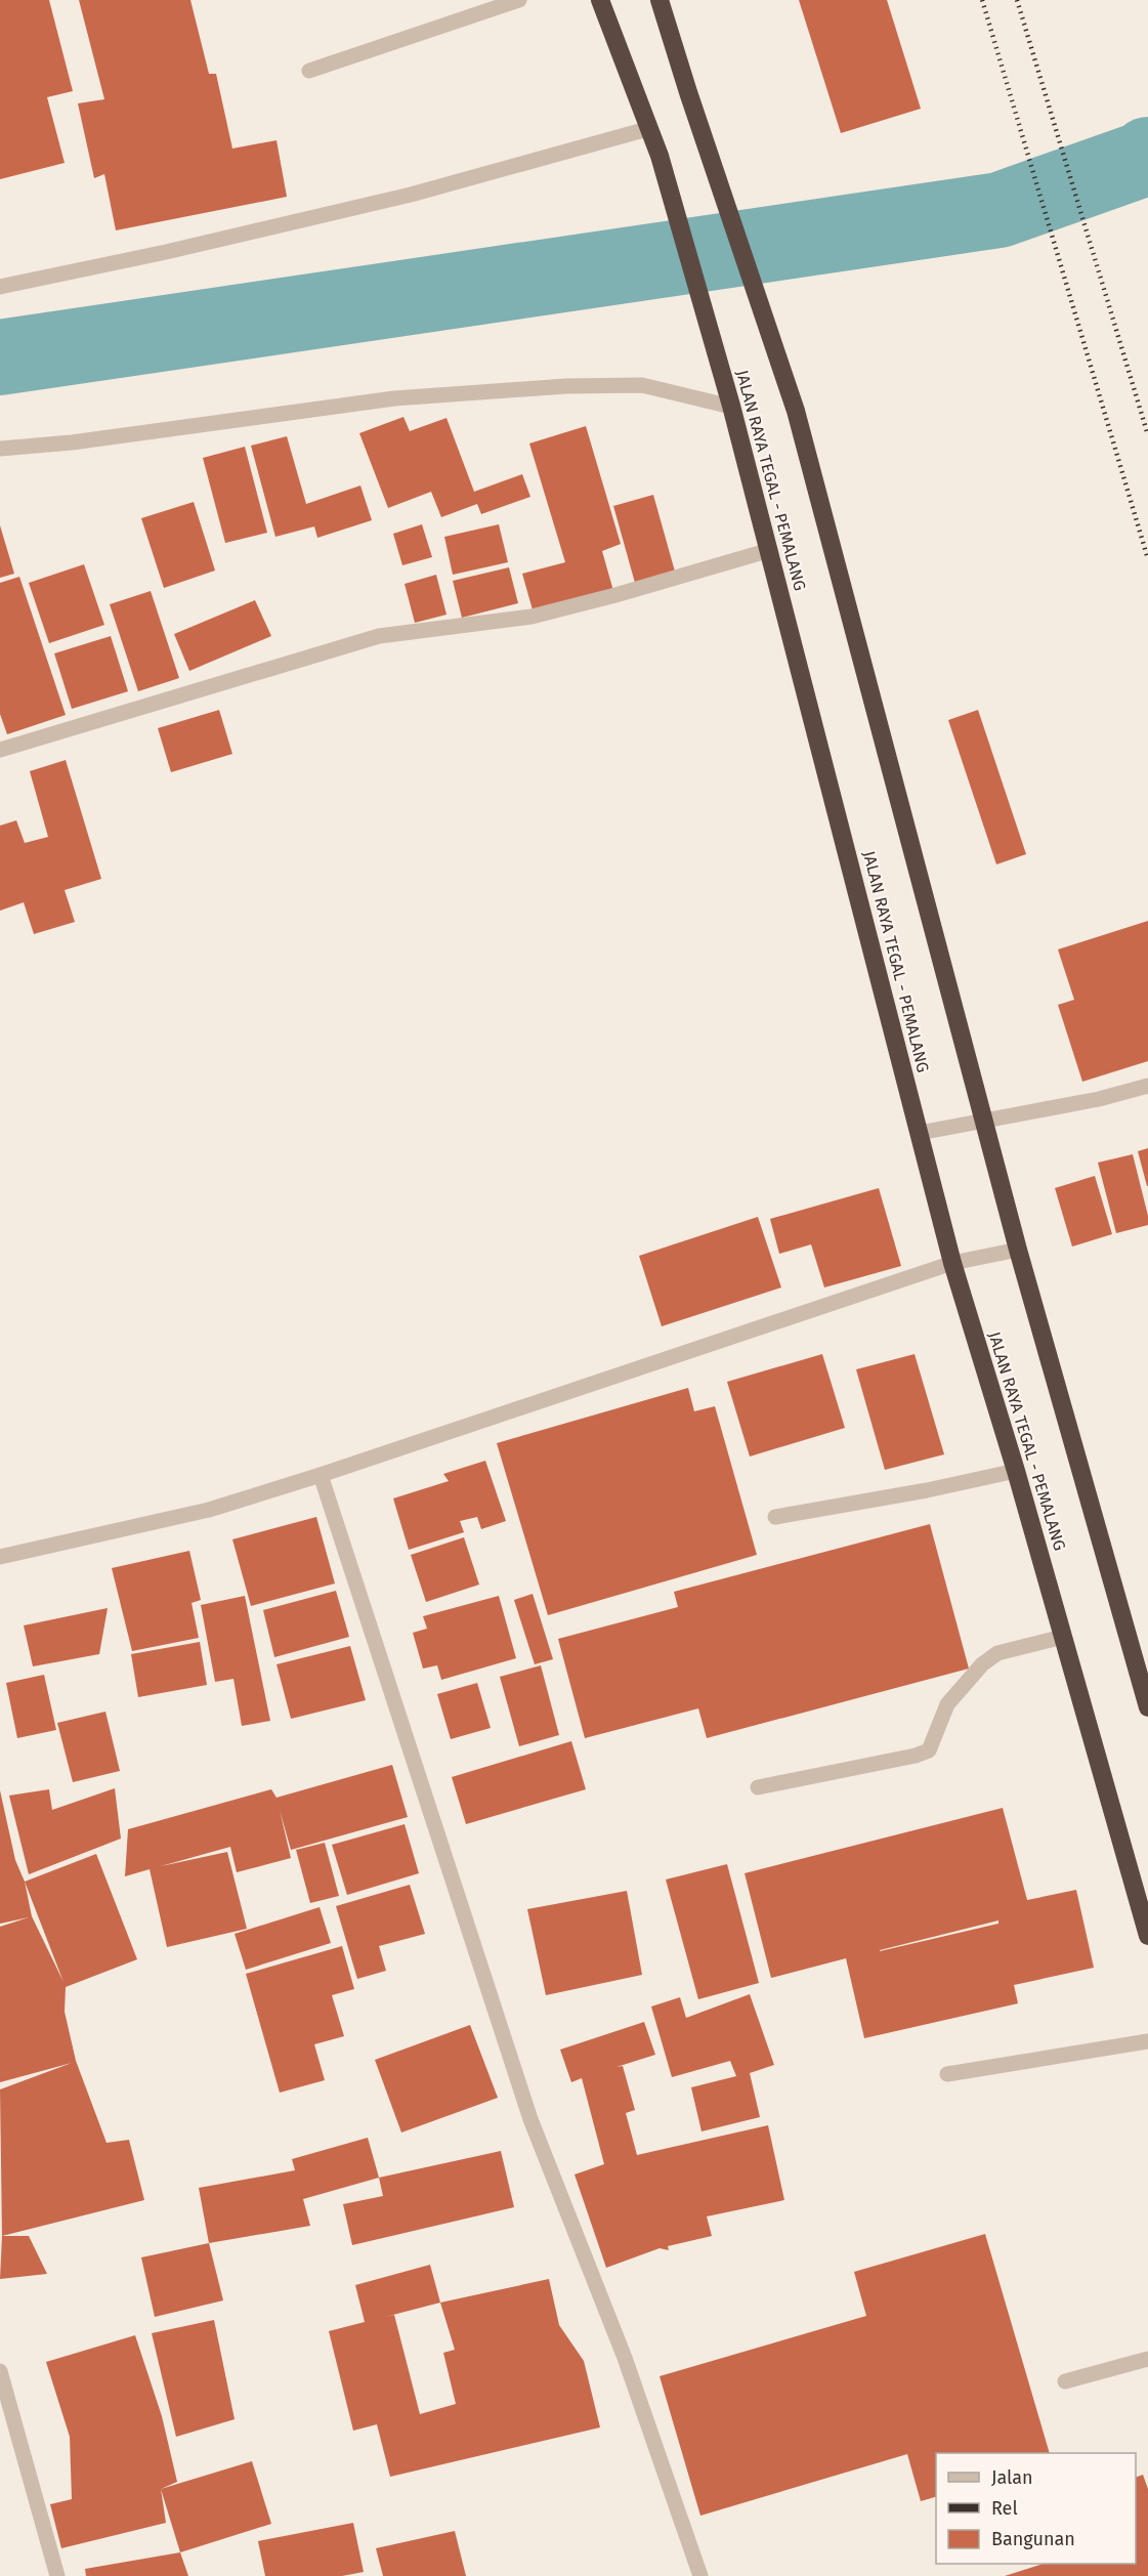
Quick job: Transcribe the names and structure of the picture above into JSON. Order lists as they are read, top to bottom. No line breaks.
{"streets":{"highway":["JALAN RAYA TEGAL - PEMALANG"]},"legend":["Jalan","Rel","Bangunan"]}
